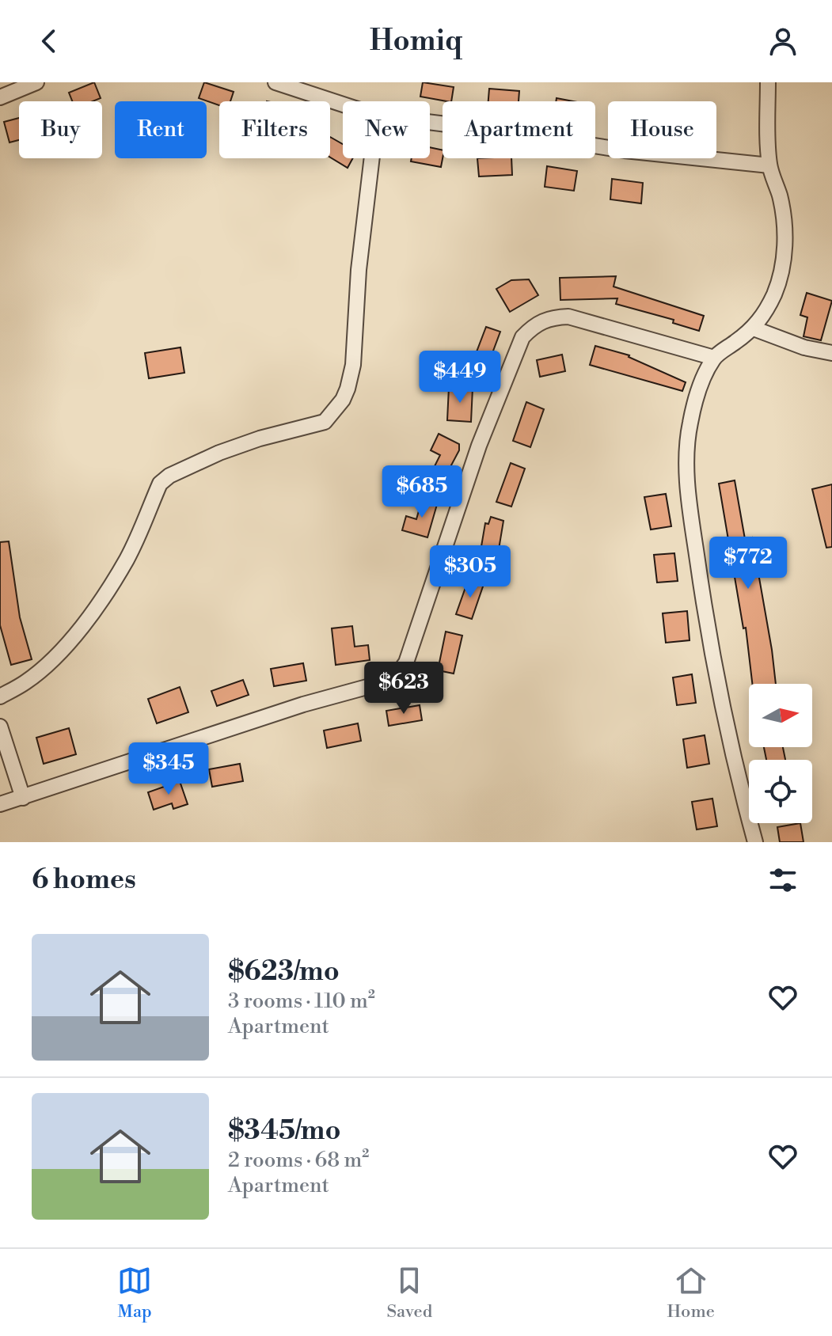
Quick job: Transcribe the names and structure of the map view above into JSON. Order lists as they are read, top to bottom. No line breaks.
{"north":"right","page":{"header":"Homiq","chip":["Buy","Rent","Filters","New","Apartment","House"],"price":["$449","$685","$772","$305","$623","$345"],"heading":"6 homes","list":[{"name":"$623/mo","note":"3 rooms · 110 m² · Apartment"},{"name":"$345/mo","note":"2 rooms · 68 m² · Apartment"}],"tabs":["Map","Saved","Home"]}}
